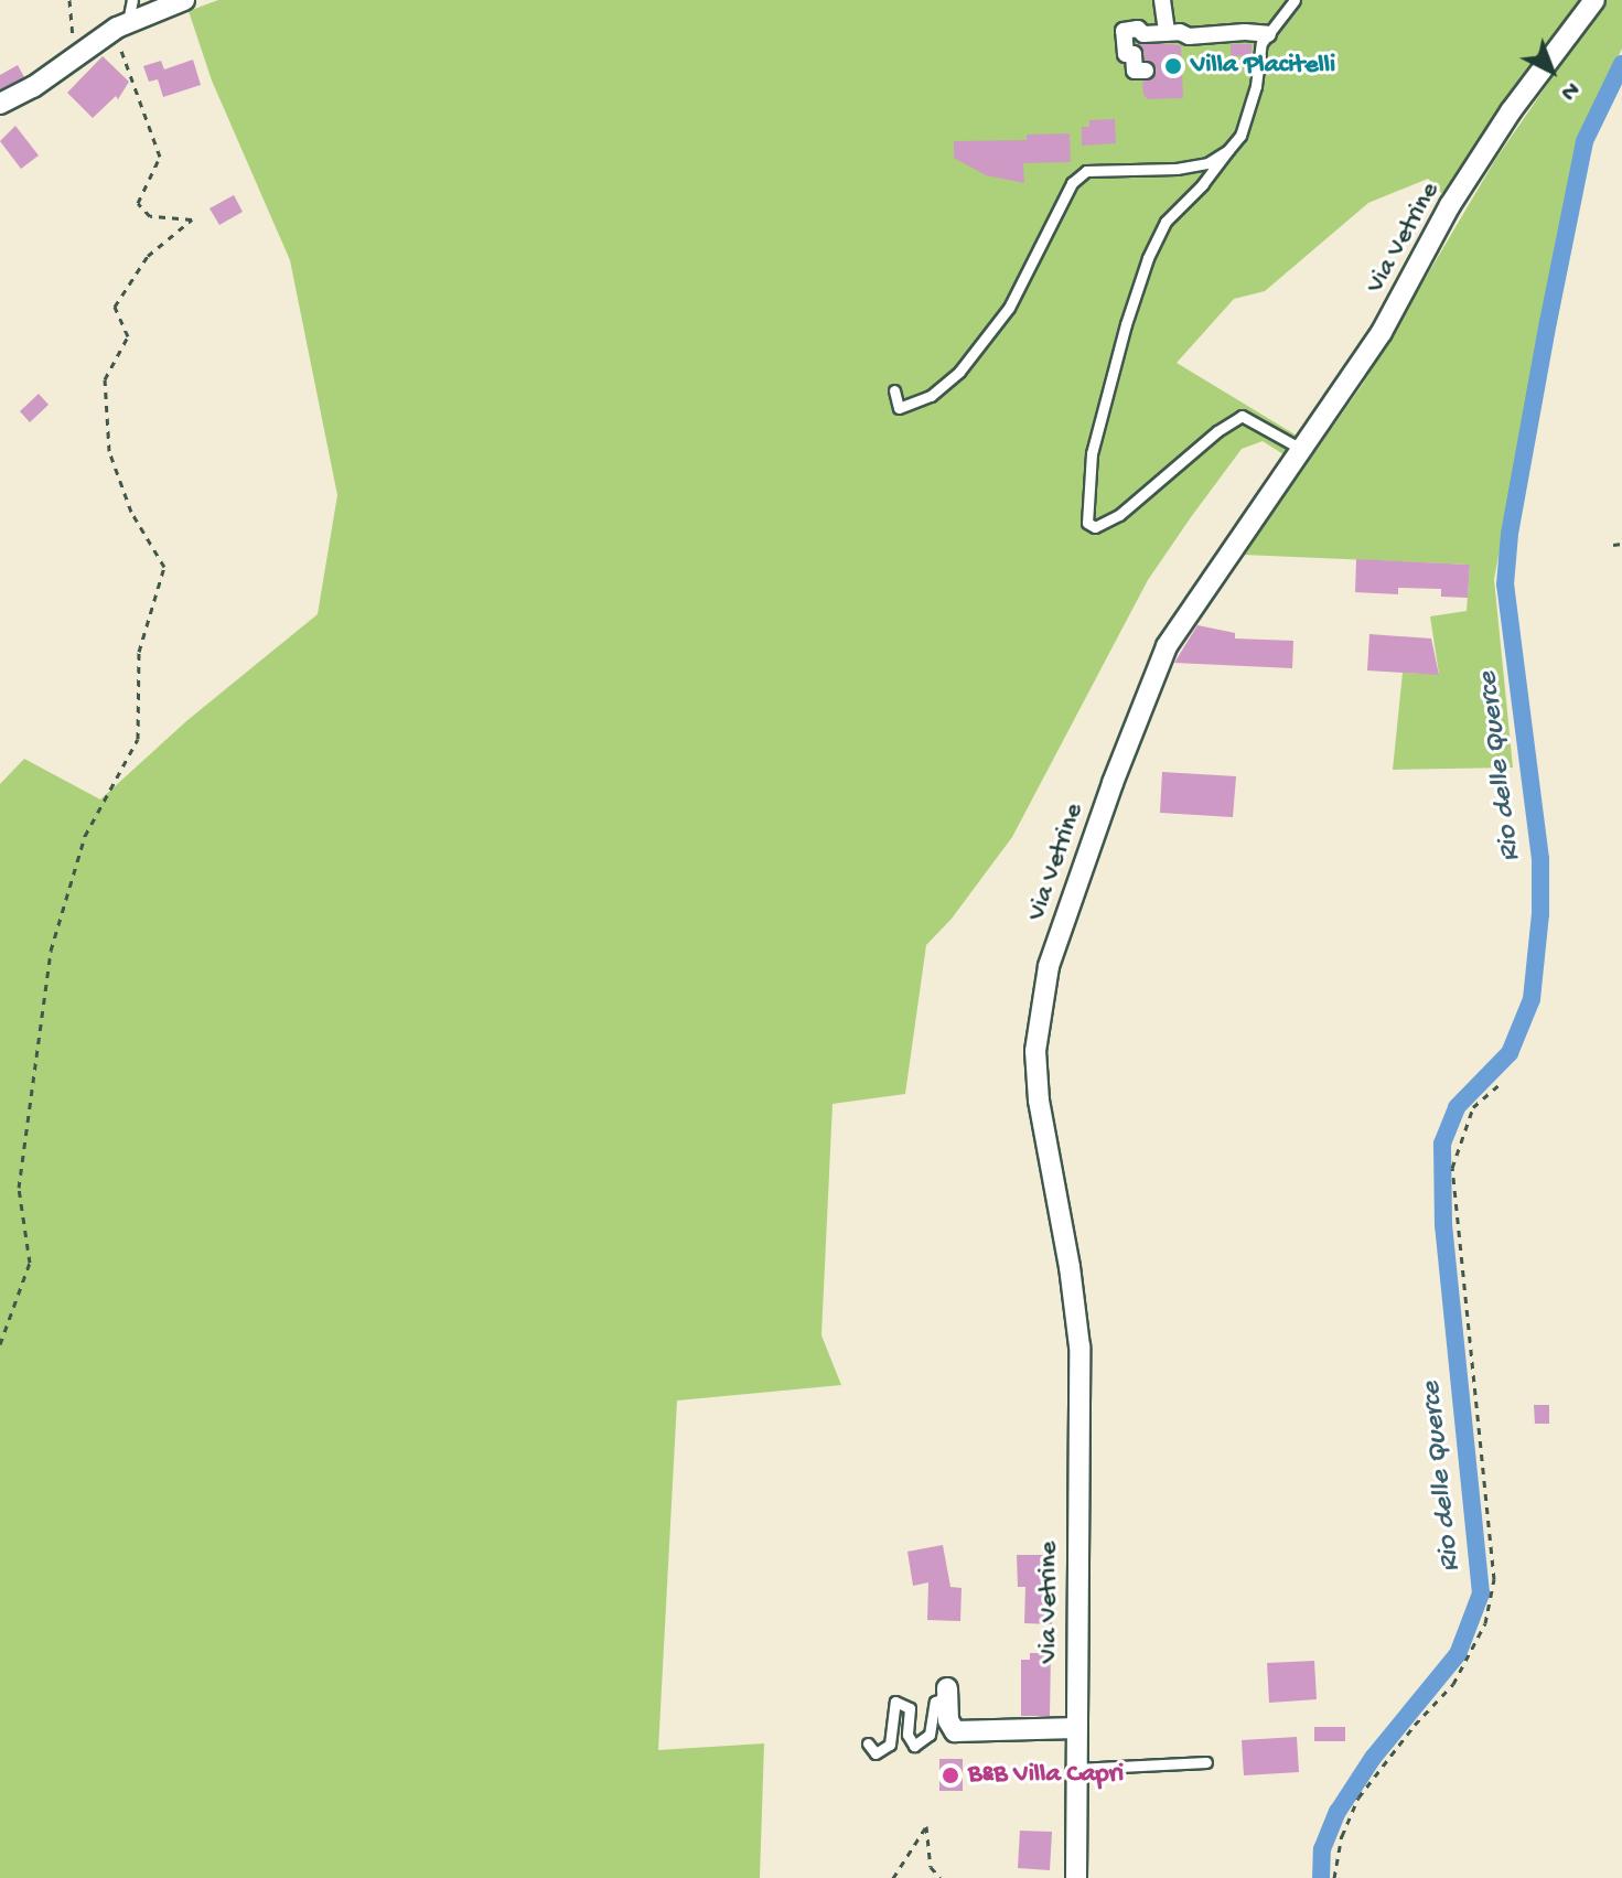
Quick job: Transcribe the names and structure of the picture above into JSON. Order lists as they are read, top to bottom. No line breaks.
{"streets":{"street":["Via Vetrine"]},"water":["Rio delle Querce"],"places":["Villa Placitelli","B&B Villa Capri"],"north":"bottom right"}
